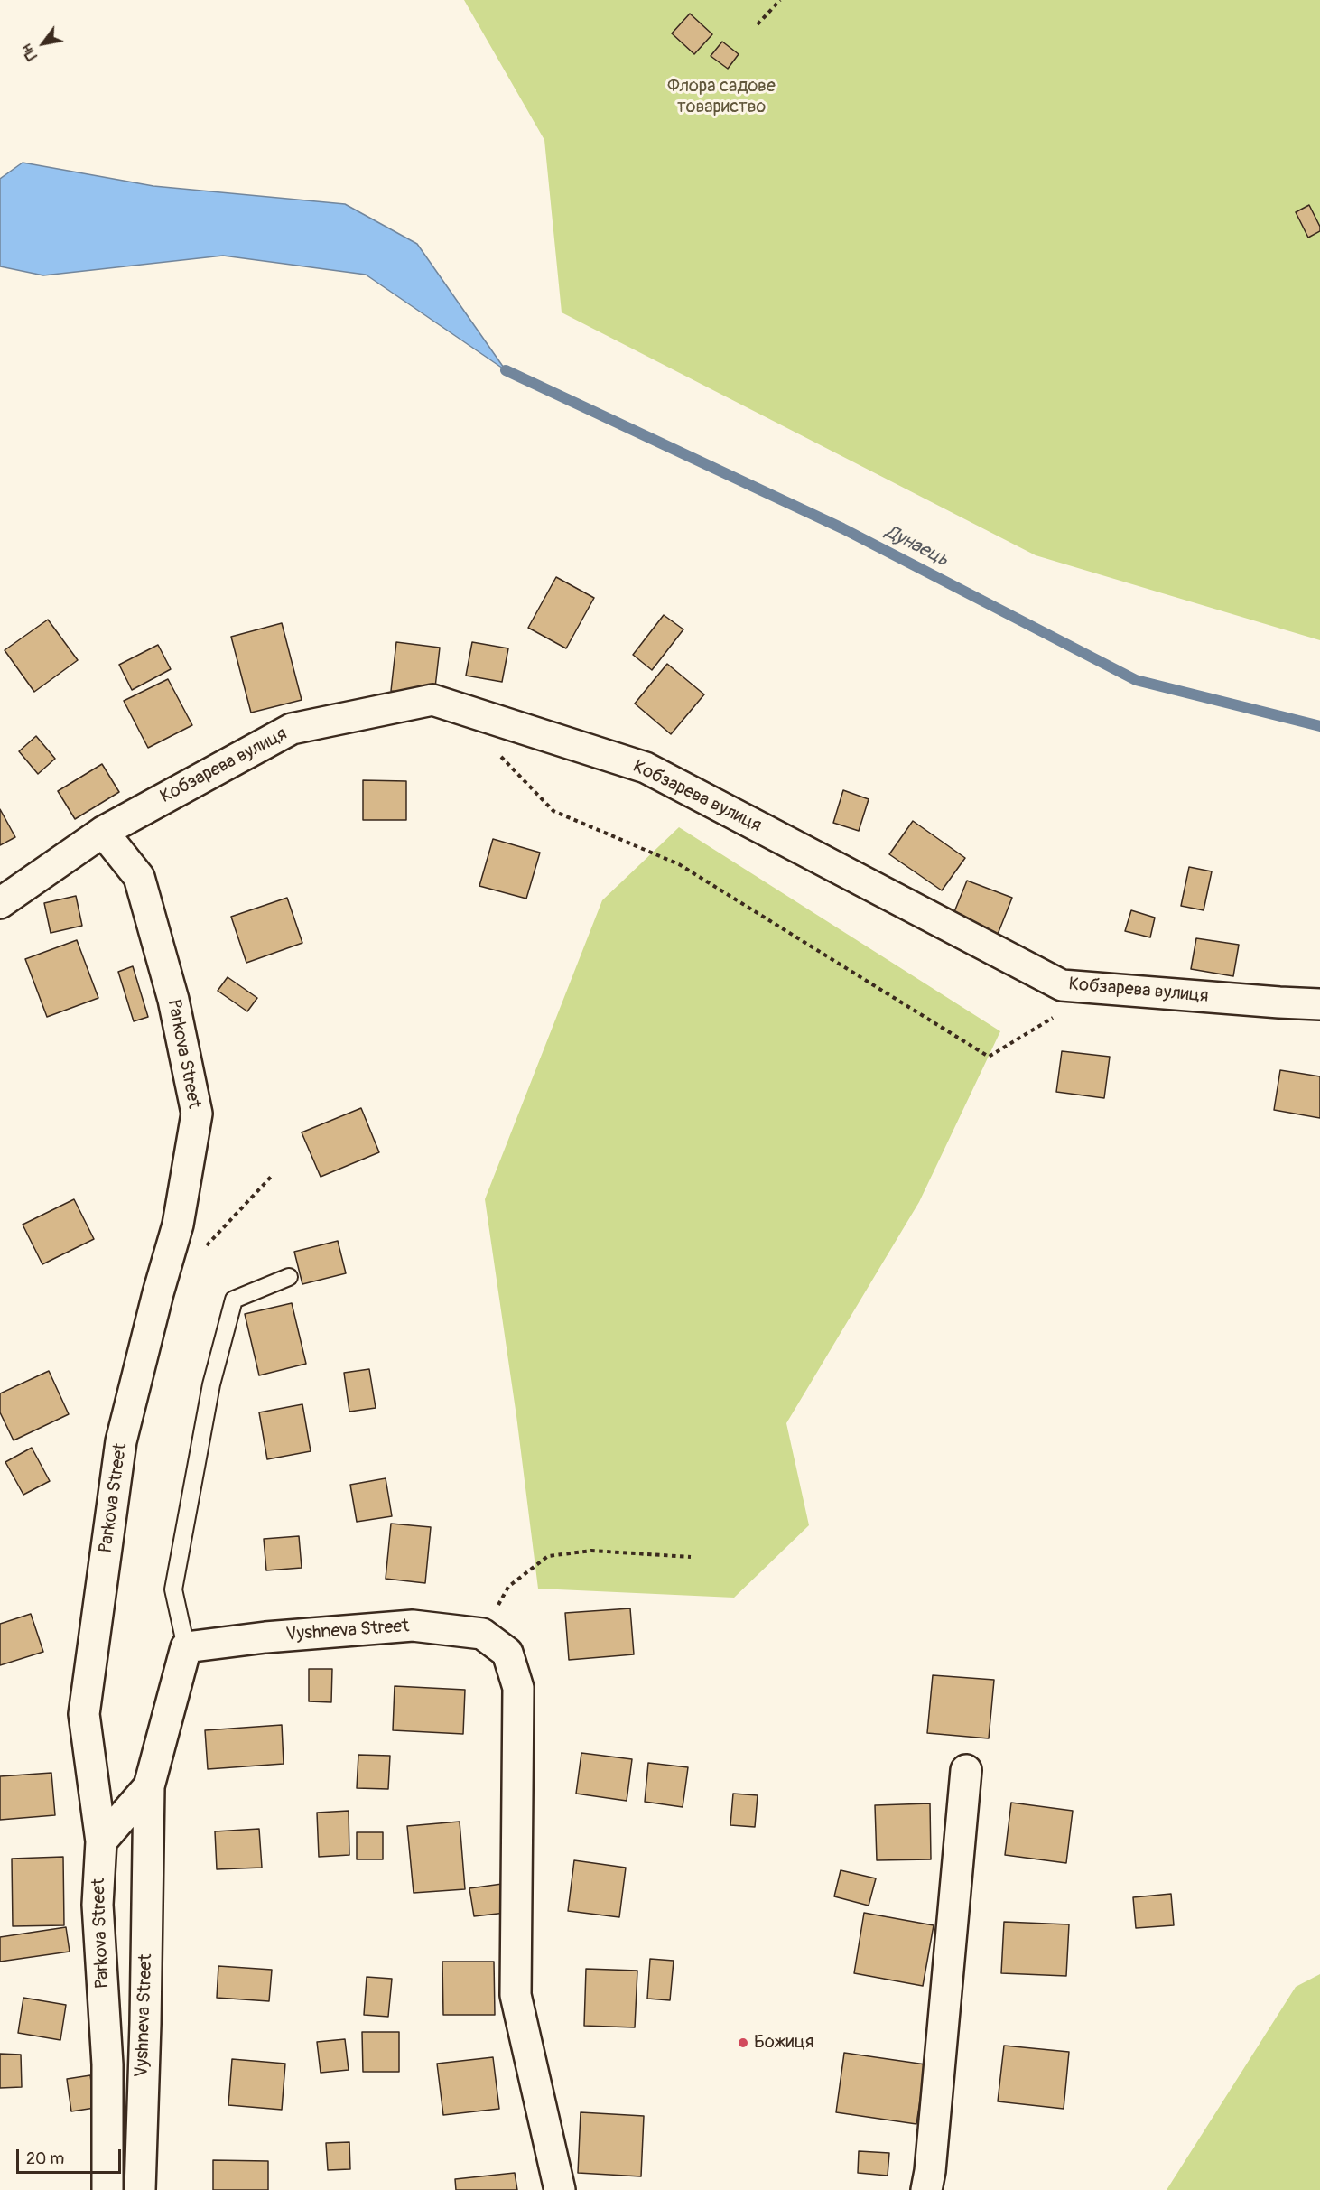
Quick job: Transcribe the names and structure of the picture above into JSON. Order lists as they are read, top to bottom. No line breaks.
{"streets":{"street":["Кобзарева вулиця","Parkova Street","Vyshneva Street"]},"crossings":[["Кобзарева вулиця","Parkova Street"]],"water":["Дунаець"],"parks":["Флора садове товариство"],"places":["Божиця"],"scale_bar":"20 m","north":"bottom left"}
